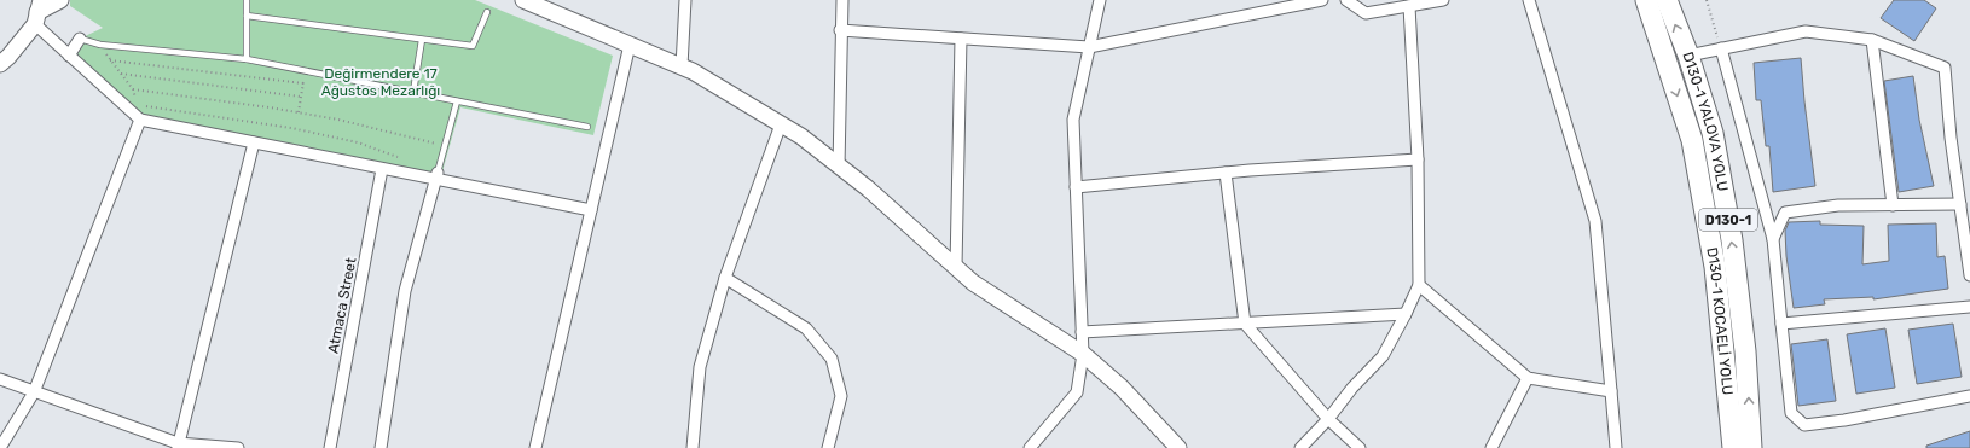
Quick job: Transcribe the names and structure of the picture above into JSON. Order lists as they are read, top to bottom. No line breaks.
{"streets":{"highway":["D130-1 YALOVA YOLU","D130-1","D130-1 KOCAELİ YOLU"],"street":["Atmaca Street"]},"one_way":["D130-1 YALOVA YOLU","D130-1 KOCAELİ YOLU"],"parks":["Değirmendere 17 Ağustos Mezarlığı"]}
